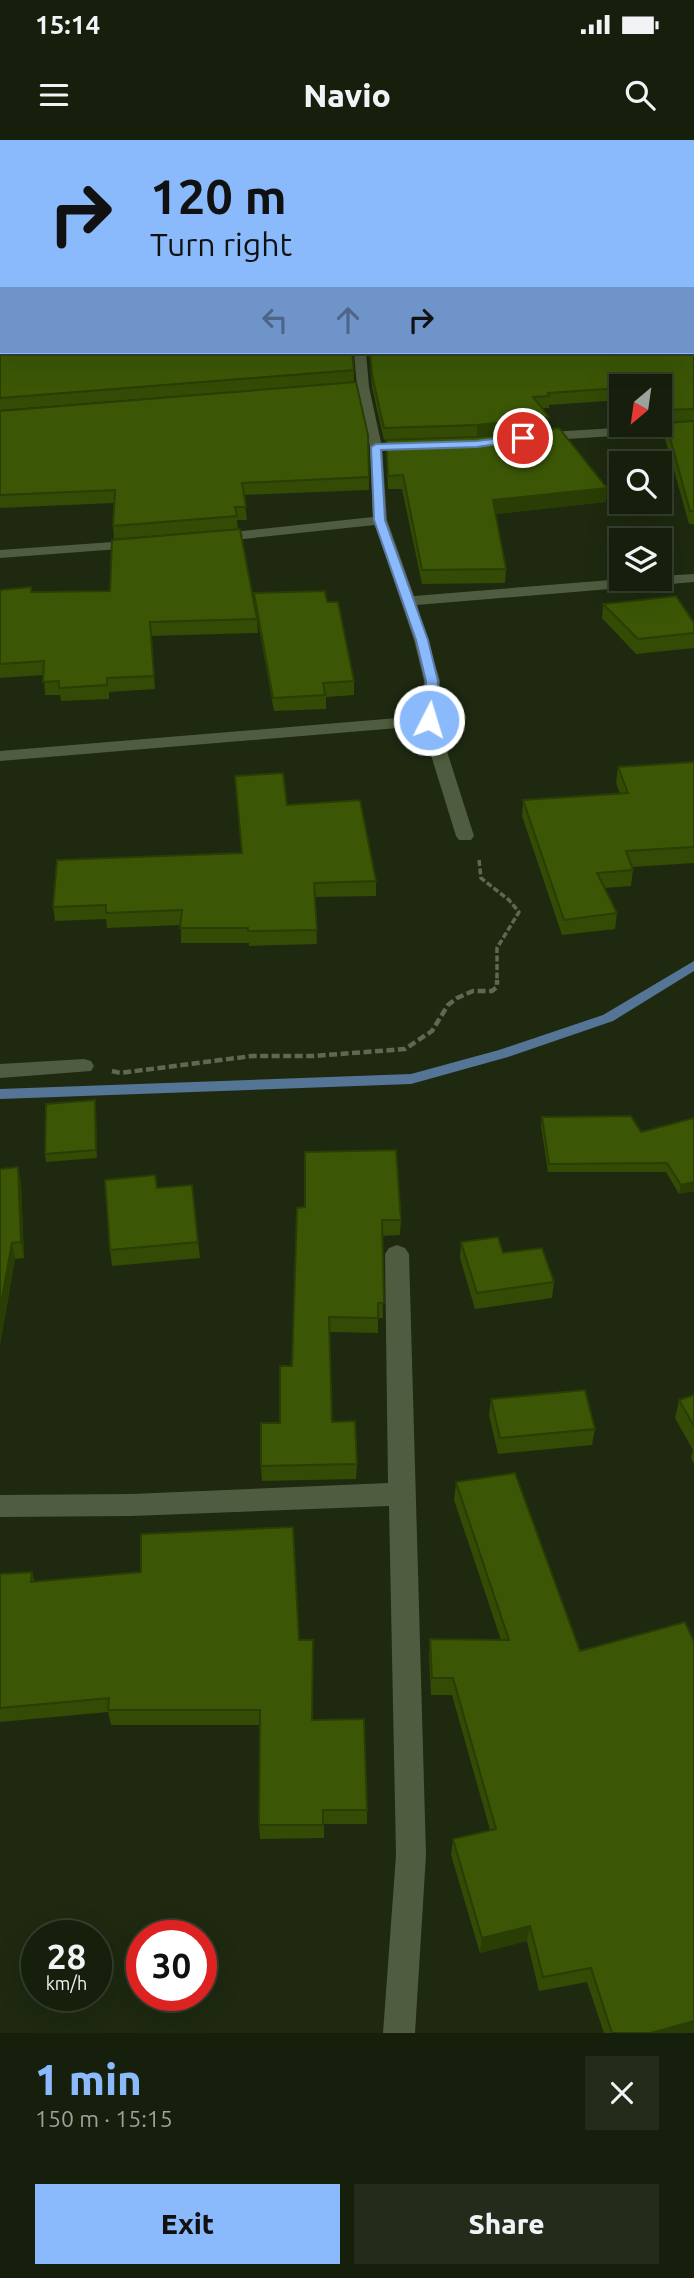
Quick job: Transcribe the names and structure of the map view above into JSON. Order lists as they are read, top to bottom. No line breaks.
{"north":"bottom left","page":{"status":"15:14","header":"Navio","turn":["120 m","Turn right"],"speed":"28 km/h","limit":"30","heading":["1 min","150 m · 15:15"],"buttons":["Exit","Share"]}}
